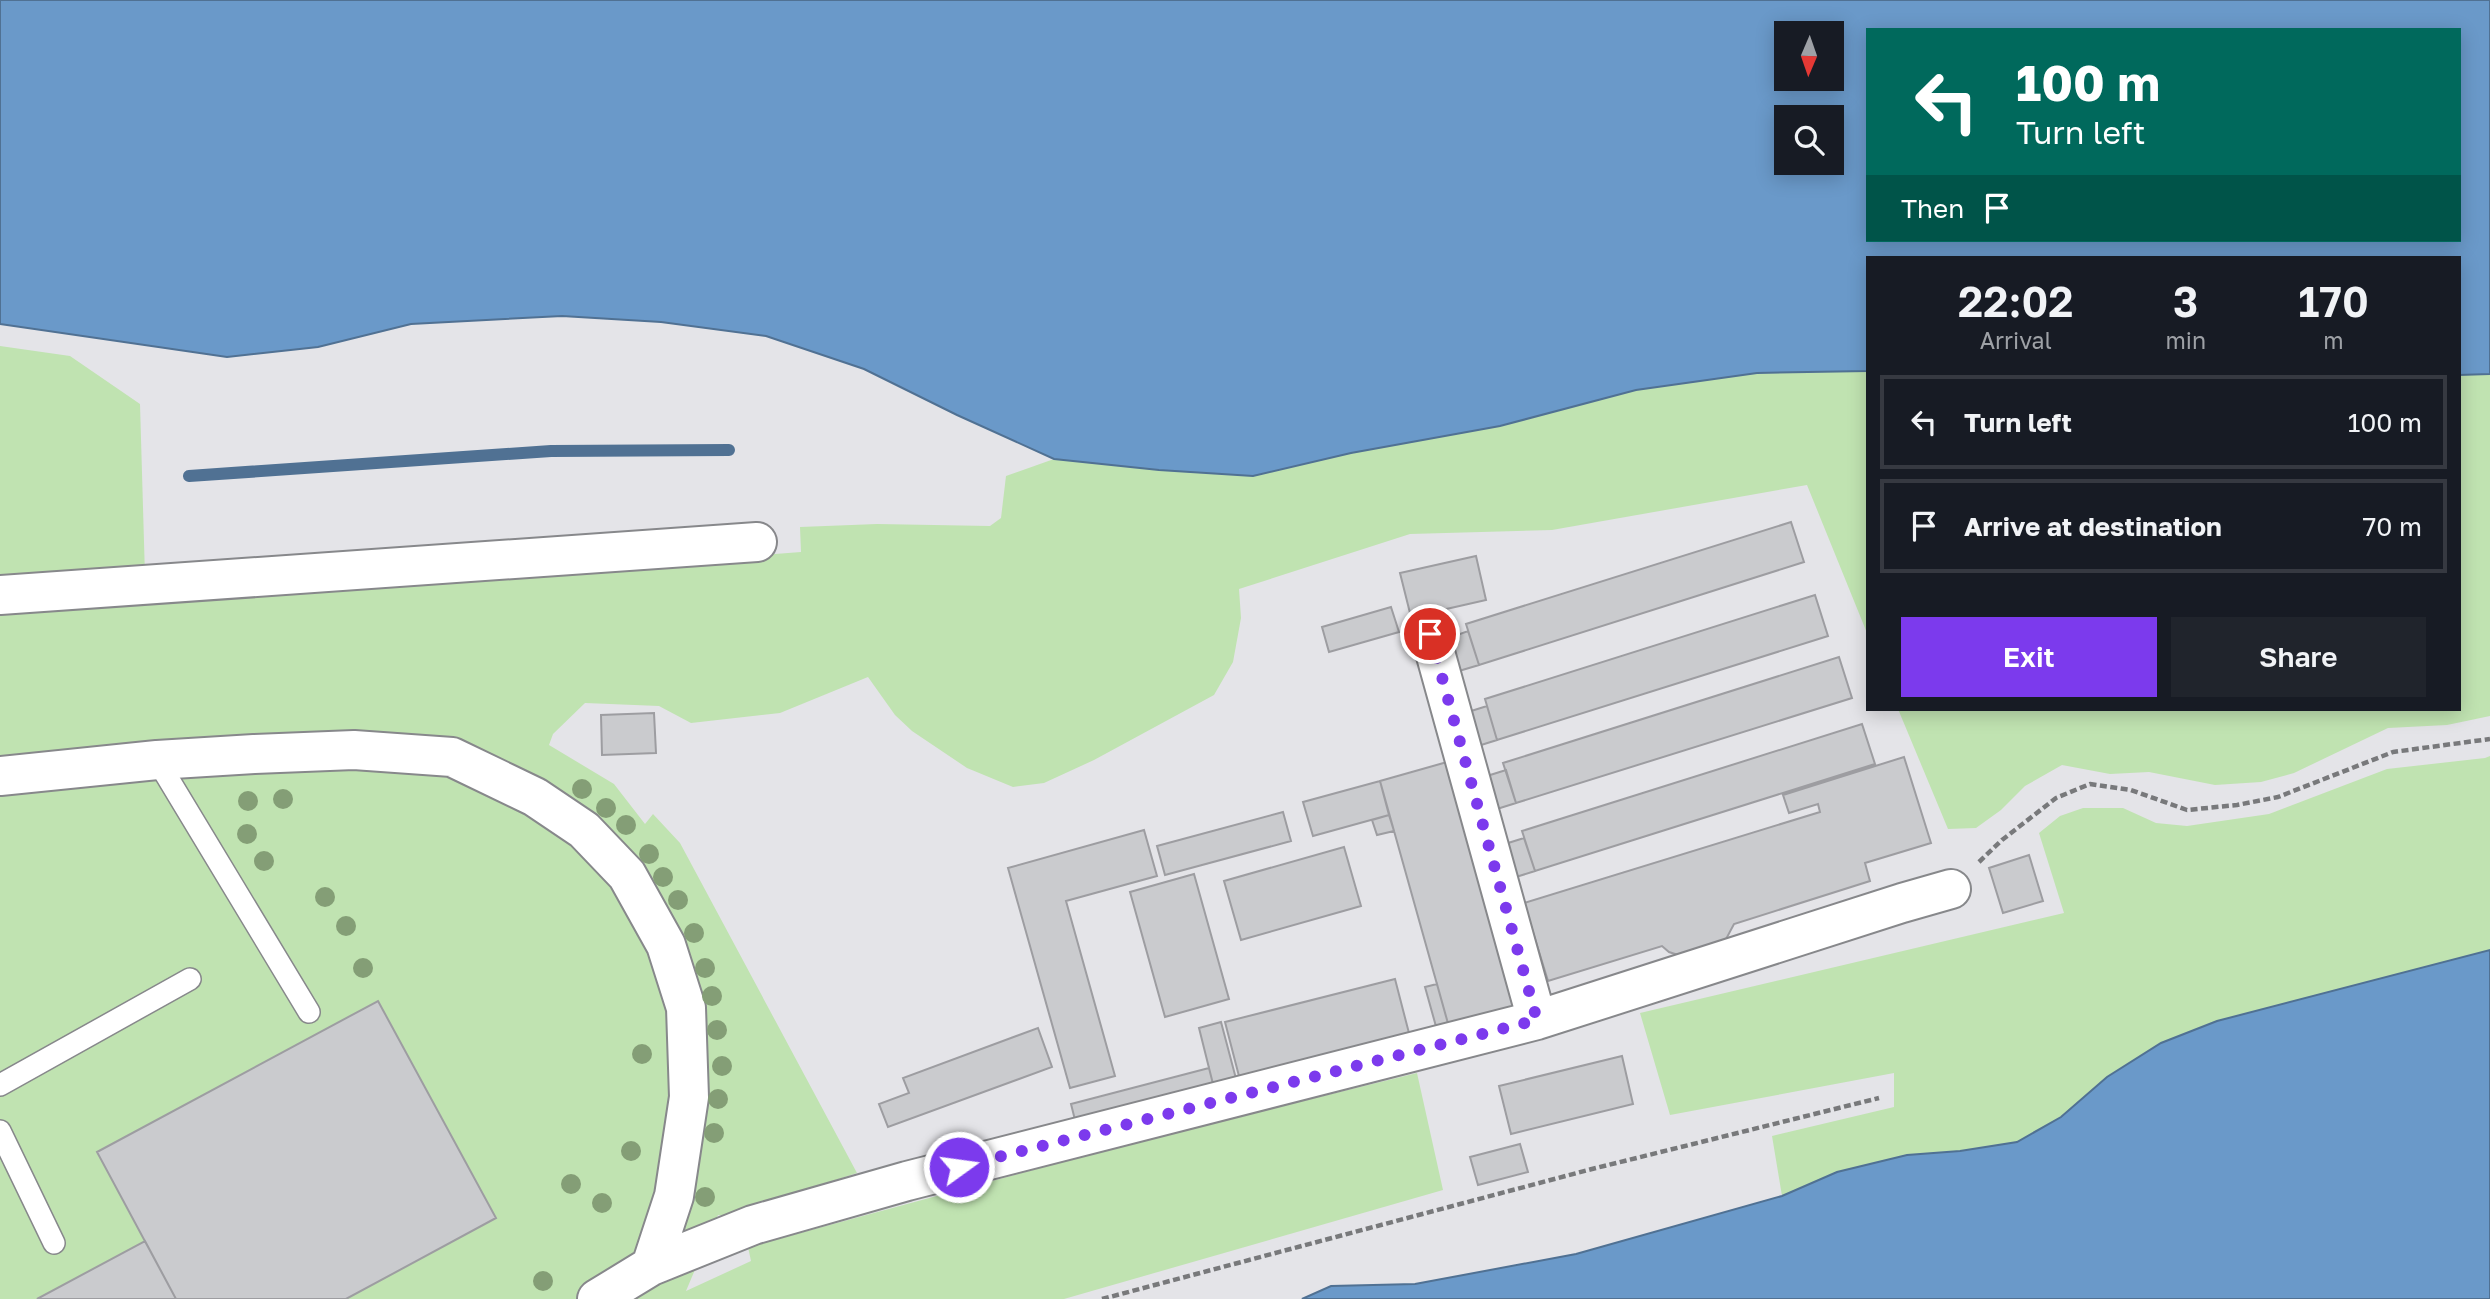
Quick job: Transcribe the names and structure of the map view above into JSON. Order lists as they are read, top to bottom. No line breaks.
{"north":"bottom","page":{"turn":["100 m","Turn left"],"then":"Then","eta":["22:02","Arrival","3","min","170","m"],"list":[{"name":"Turn left","value":"100 m"},{"name":"Arrive at destination","value":"70 m"}],"buttons":["Exit","Share"]}}
